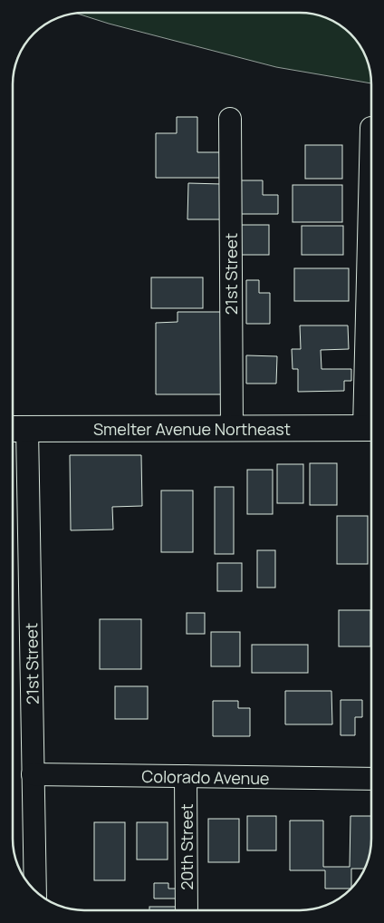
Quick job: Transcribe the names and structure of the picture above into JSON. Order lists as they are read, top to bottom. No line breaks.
{"streets":{"street":["21st Street","Smelter Avenue Northeast","Colorado Avenue","20th Street"]},"crossings":[["21st Street","Smelter Avenue Northeast"],["21st Street","Colorado Avenue"],["Colorado Avenue","20th Street"]]}
